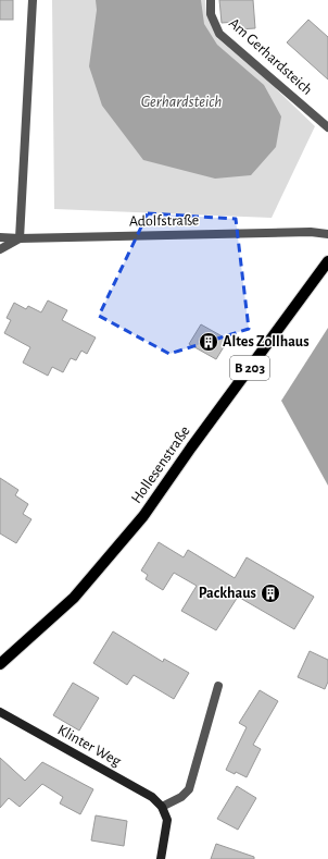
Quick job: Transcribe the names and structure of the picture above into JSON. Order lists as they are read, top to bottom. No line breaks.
{"streets":{"main road":["B 203","Hollesenstraße"],"street":["Am Gerhardsteich","Adolfstraße","Klinter Weg"]},"crossings":[["B 203","Hollesenstraße"]],"water":["Gerhardsteich"],"places":{"building":["Altes Zollhaus","Packhaus"]}}
